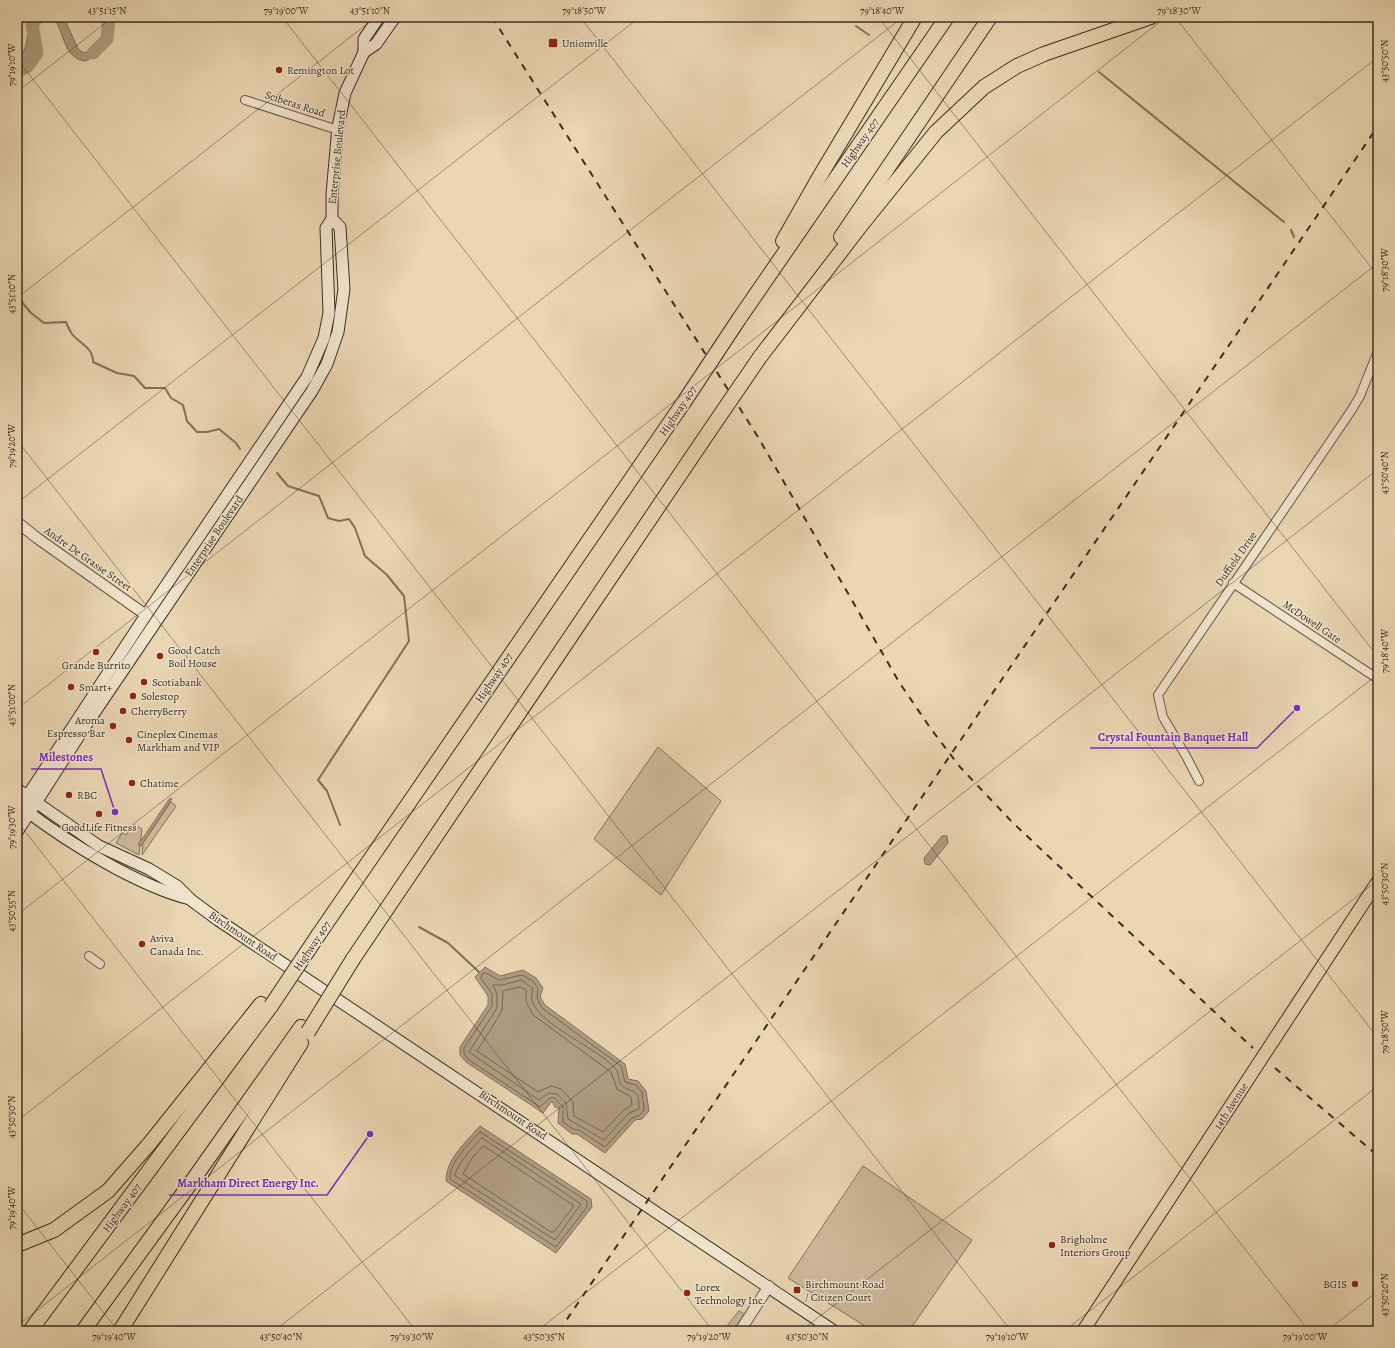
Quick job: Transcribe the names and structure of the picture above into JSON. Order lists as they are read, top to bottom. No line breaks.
{"streets":{"highway":["Highway 407"],"main road":["Enterprise Boulevard","Birchmount Road","14th Avenue"],"street":["Sciberas Road","Andre De Grasse Street","Duffield Drive","McDowell Gate"]},"crossings":[["Sciberas Road","Enterprise Boulevard"],["Enterprise Boulevard","Andre De Grasse Street"],["Enterprise Boulevard","Birchmount Road"],["Duffield Drive","McDowell Gate"]],"places":{"transit":["Unionville","Birchmount Road / Citizen Court"],"other":["Remington Lot","Grande Burrito","Good Catch Boil House","Scotiabank","Smart+","Solestop","Crystal Fountain Banquet Hall","CherryBerry","Aroma Espresso Bar","Cineplex Cinemas Markham and VIP","Chatime","RBC","Milestones","GoodLife Fitness","Aviva Canada Inc.","Markham Direct Energy Inc.","Brigholme Interiors Group","BGIS","Lorex Technology Inc."]},"coordinates":["43°51'15\"N","79°19'00\"W","43°51'10\"N","79°18'50\"W","79°18'40\"W","79°18'30\"W","43°50'50\"N","79°19'10\"W","79°19'20\"W","43°50'40\"N","43°51'00\"N","79°19'30\"W","43°50'30\"N","43°50'55\"N","79°19'40\"W","43°50'20\"N","43°50'35\"N"]}
